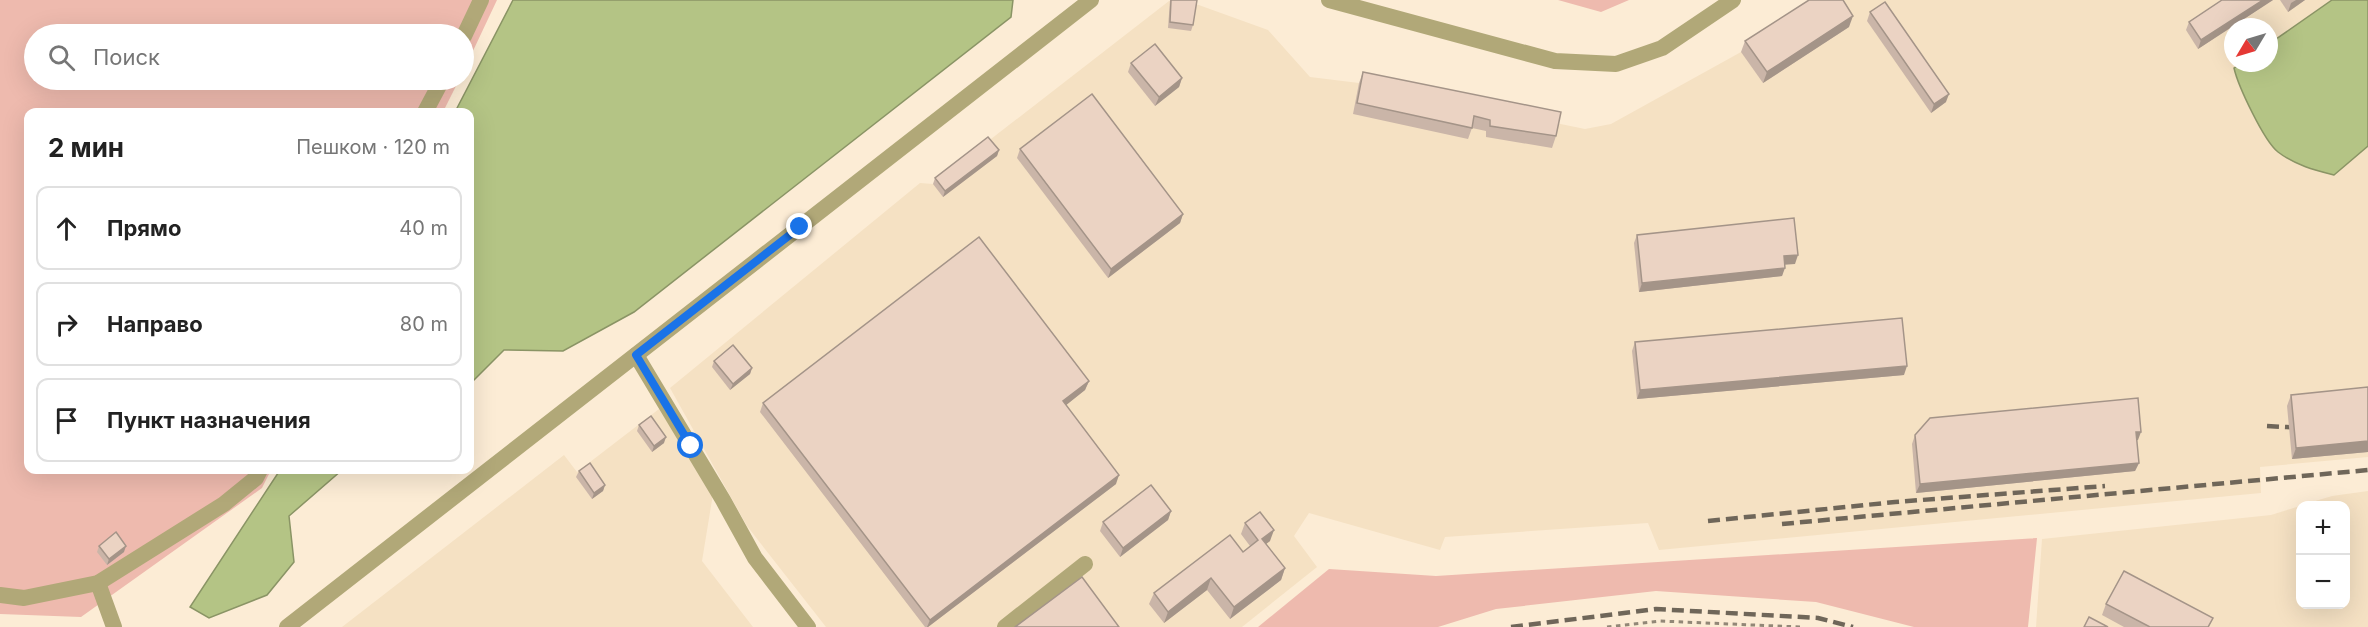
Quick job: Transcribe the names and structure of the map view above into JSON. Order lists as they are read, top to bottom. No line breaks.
{"north":"bottom left","page":{"search":"Поиск","heading":["2 мин","Пешком · 120 m"],"list":[["Прямо","40 m"],["Направо","80 m"],"Пункт назначения"],"map_buttons":["+","−"]}}
